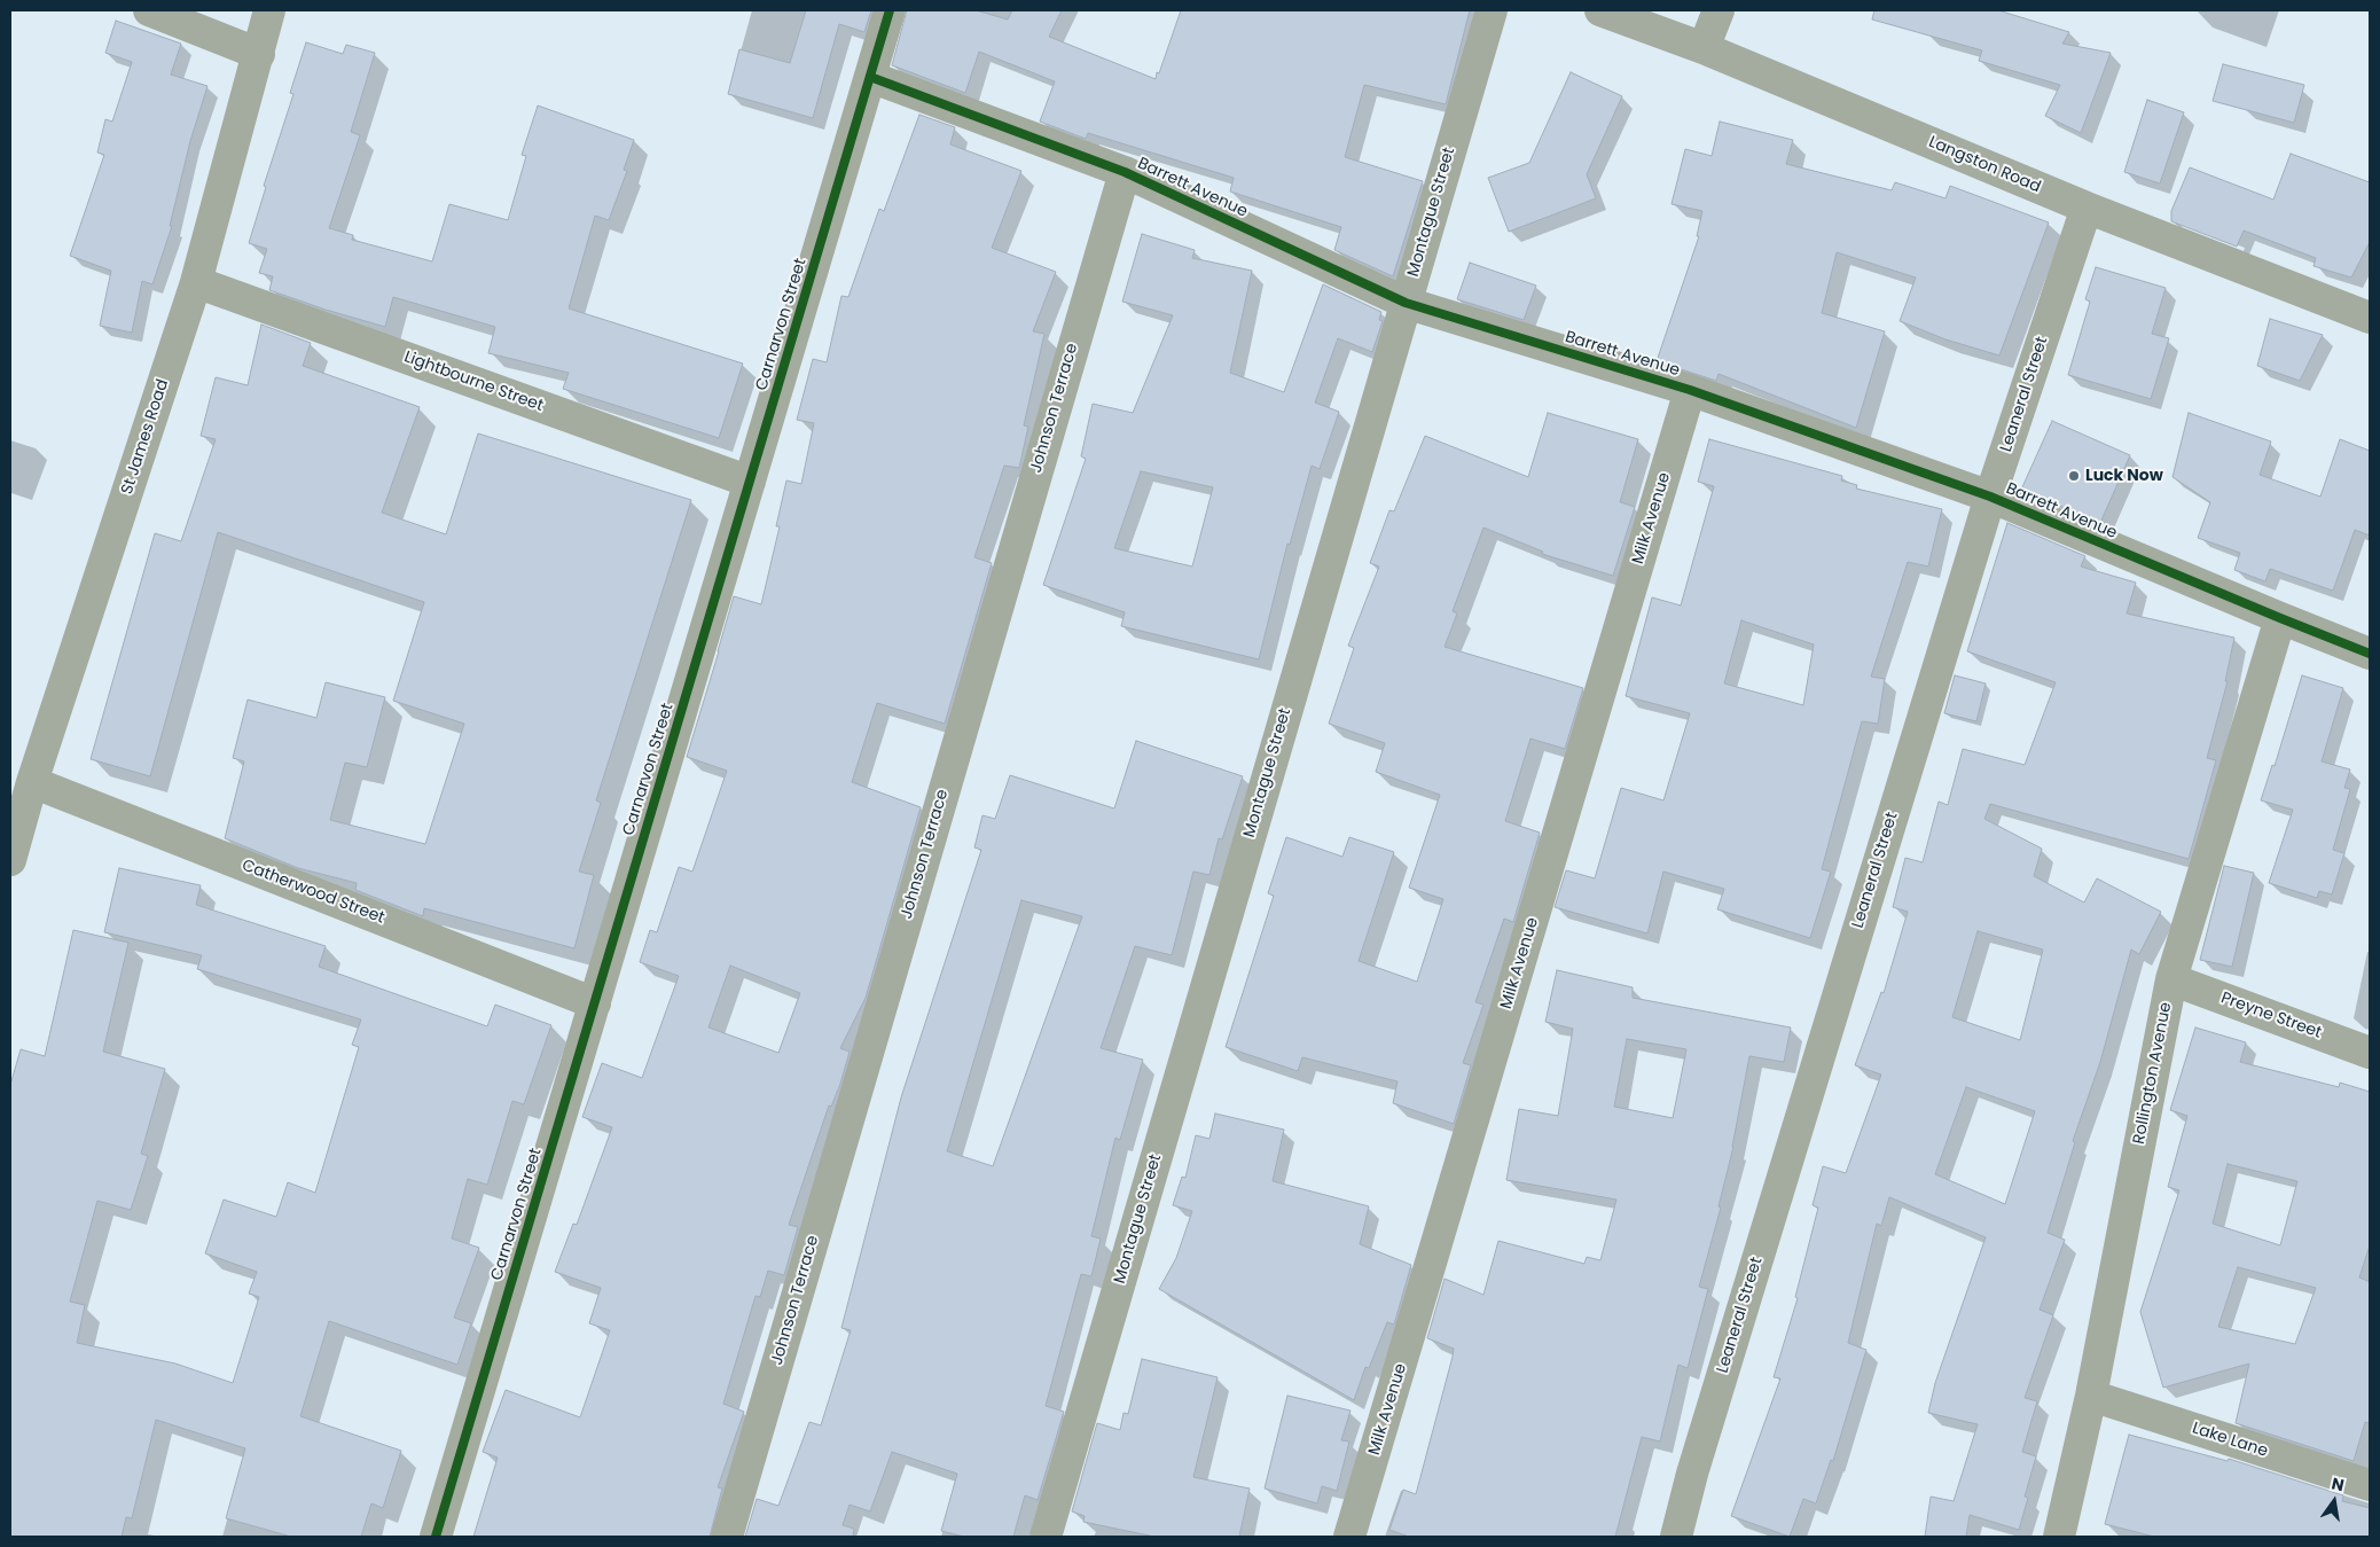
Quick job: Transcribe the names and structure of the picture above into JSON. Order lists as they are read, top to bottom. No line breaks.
{"streets":{"street":["Langston Road","Barrett Avenue","Montague Street","Carnarvon Street","Lightbourne Street","Leaneral Street","Johnson Terrace","St James Road","Milk Avenue","Catherwood Street","Preyne Street","Rollington Avenue","Lake Lane"]},"crossings":[["Langston Road","Leaneral Street"],["Barrett Avenue","Montague Street"],["Barrett Avenue","Carnarvon Street"],["Barrett Avenue","Leaneral Street"],["Barrett Avenue","Johnson Terrace"],["Barrett Avenue","Milk Avenue"],["Barrett Avenue","Rollington Avenue"],["Carnarvon Street","Lightbourne Street"],["Carnarvon Street","Catherwood Street"],["Lightbourne Street","St James Road"],["St James Road","Catherwood Street"],["Preyne Street","Rollington Avenue"],["Rollington Avenue","Lake Lane"]],"places":["Luck Now"],"north":"top"}
